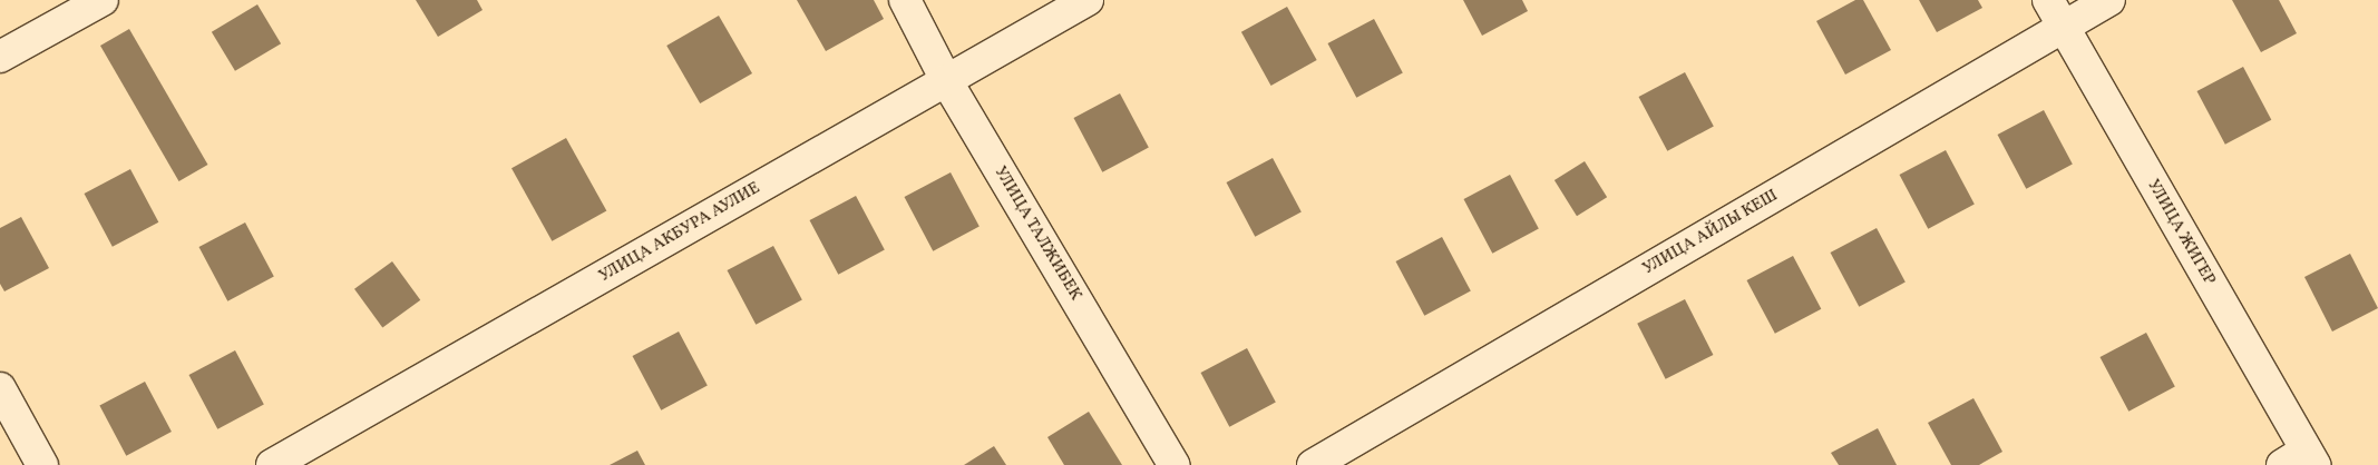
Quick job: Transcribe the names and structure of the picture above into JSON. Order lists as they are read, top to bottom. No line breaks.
{"streets":{"street":["УЛИЦА АКБУРА АУЛИЕ","УЛИЦА АЙЛЫ КЕШ","УЛИЦА ЖИГЕР","УЛИЦА ТАЛЖИБЕК"]},"crossings":[["УЛИЦА АКБУРА АУЛИЕ","УЛИЦА ТАЛЖИБЕК"],["УЛИЦА АЙЛЫ КЕШ","УЛИЦА ЖИГЕР"]]}
